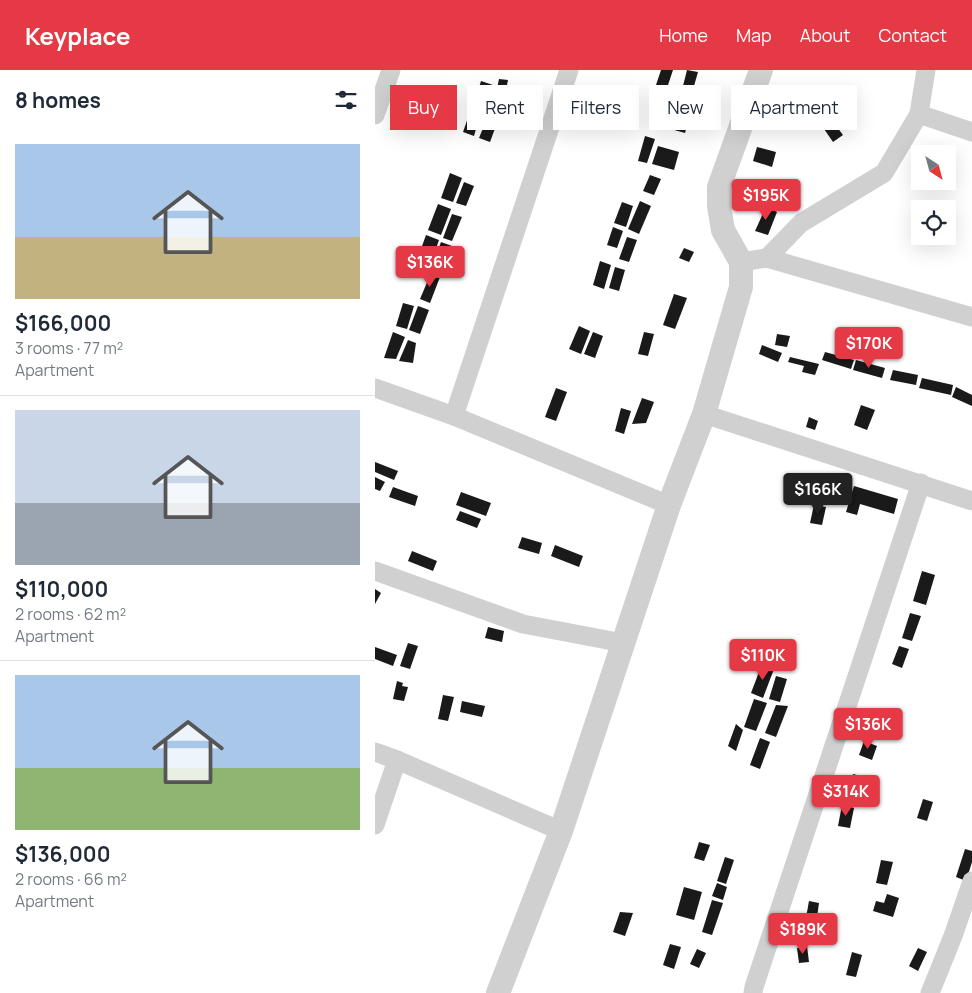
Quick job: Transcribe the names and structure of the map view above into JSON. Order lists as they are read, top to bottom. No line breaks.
{"north":"bottom right","page":{"header":"Keyplace","nav":["Home","Map","About","Contact"],"heading":"8 homes","chip":["Buy","Rent","Filters","New","Apartment"],"list":[{"name":"$166,000","note":"3 rooms · 77 m² · Apartment"},{"name":"$110,000","note":"2 rooms · 62 m² · Apartment"},{"name":"$136,000","note":"2 rooms · 66 m² · Apartment"}],"price":["$195K","$136K","$170K","$166K","$110K","$136K","$314K","$189K"]}}
